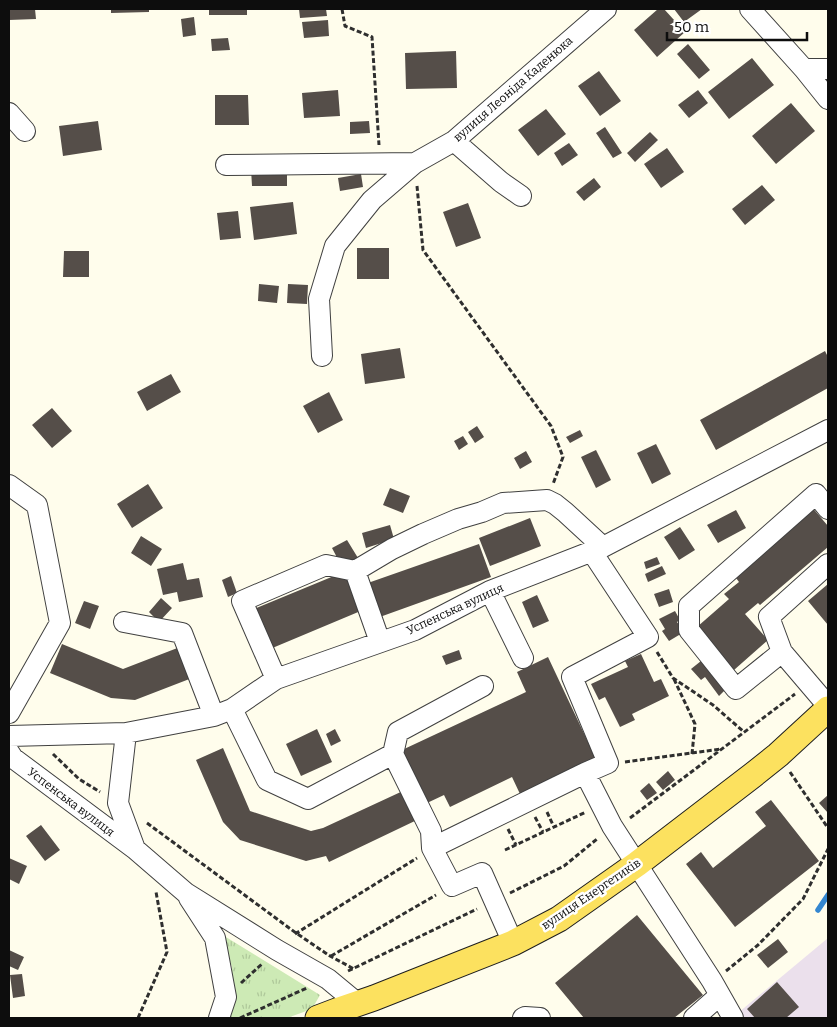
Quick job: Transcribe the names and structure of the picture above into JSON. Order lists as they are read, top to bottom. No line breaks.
{"streets":{"main road":["вулиця Енергетиків"],"street":["вулиця Леоніда Каденюка","Успенська вулиця"]},"crossings":[["Успенська вулиця","вулиця Енергетиків"]],"scale_bar":"50 m"}
